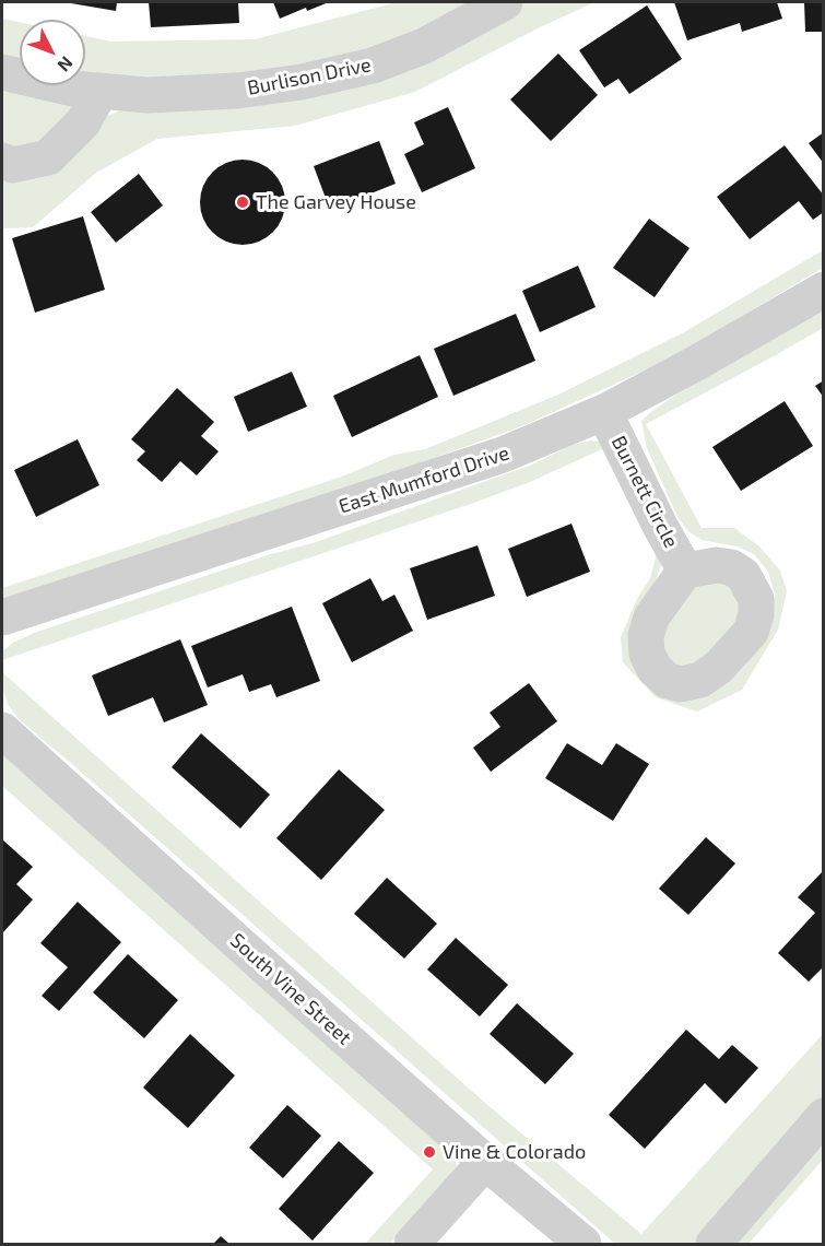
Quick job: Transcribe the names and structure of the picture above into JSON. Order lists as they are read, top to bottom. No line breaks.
{"streets":{"street":["Burlison Drive","East Mumford Drive","Burnett Circle","South Vine Street"]},"crossings":[["East Mumford Drive","Burnett Circle"]],"places":["The Garvey House","Vine & Colorado"],"north":"bottom right"}
